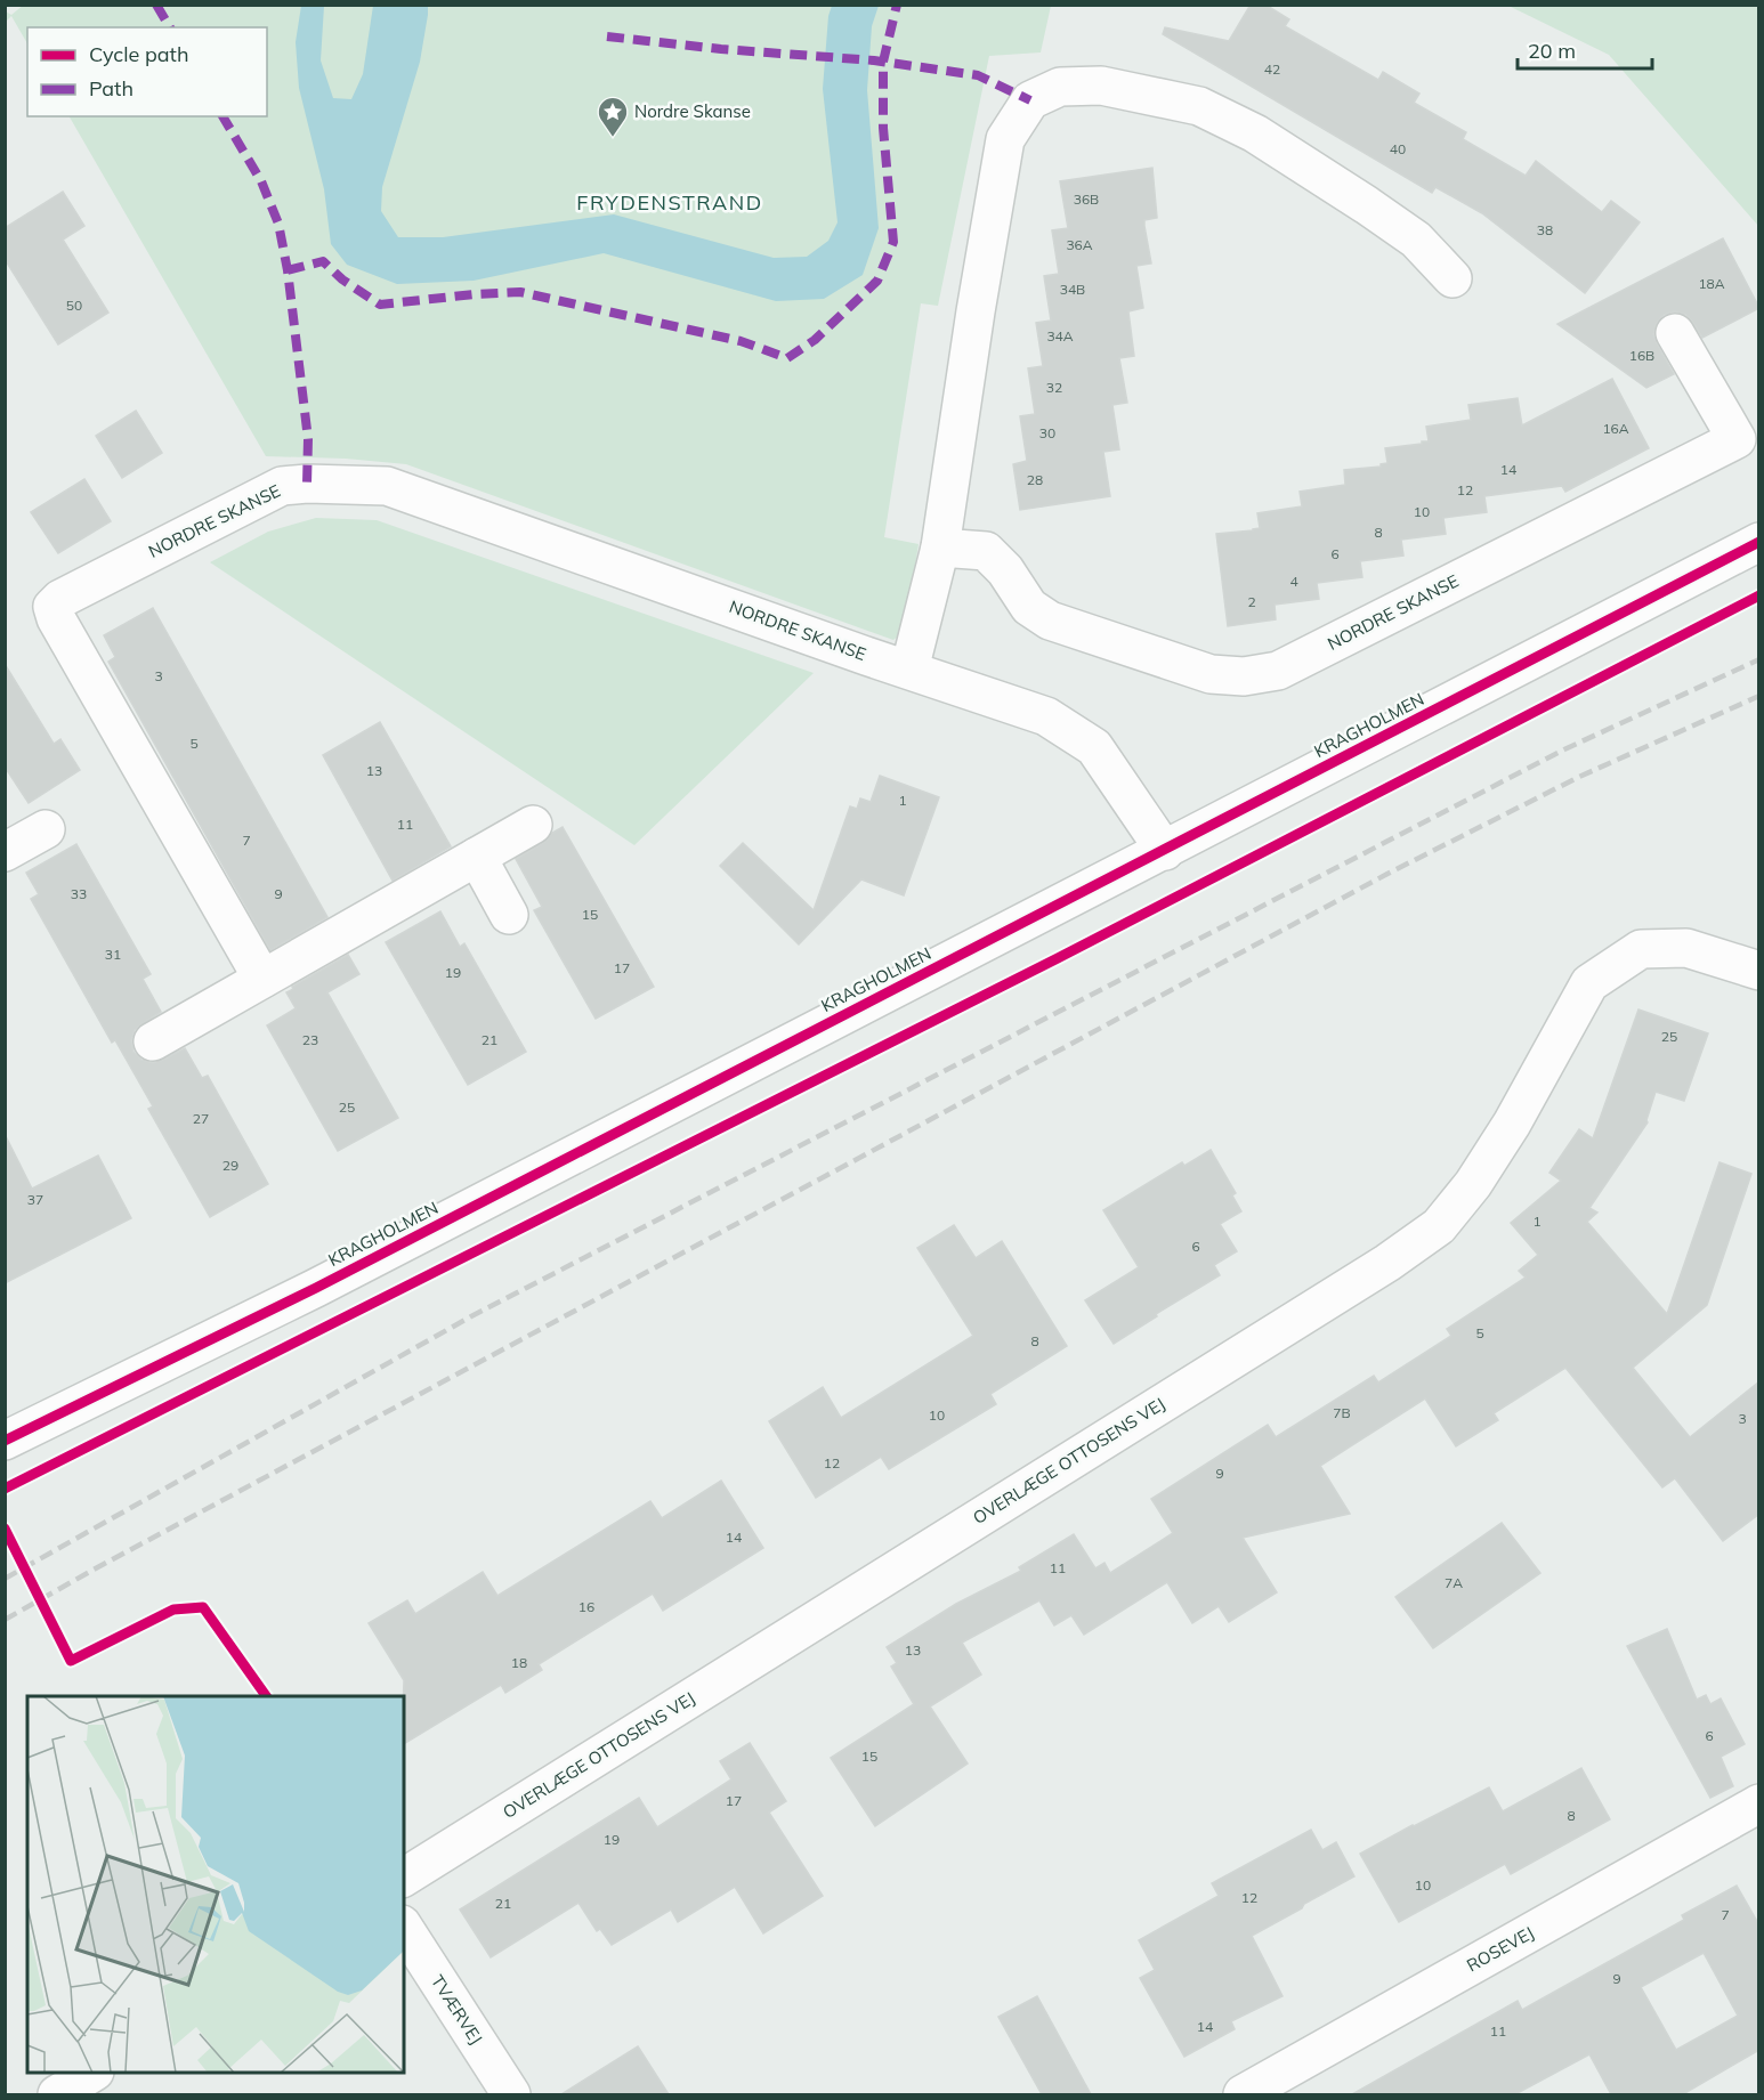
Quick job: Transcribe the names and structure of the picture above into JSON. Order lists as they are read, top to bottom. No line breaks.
{"streets":{"street":["NORDRE SKANSE","KRAGHOLMEN","OVERLÆGE OTTOSENS VEJ","ROSEVEJ","TVÆRVEJ"]},"crossings":[["NORDRE SKANSE","KRAGHOLMEN"]],"districts":["FRYDENSTRAND"],"places":{"place":["Nordre Skanse"]},"house_numbers":["42","40","36B","38","36A","18A","34B","50","34A","16B","32","16A","30","14","28","12","10","8","6","4","2","3","5","13","1","11","7","33","9","15","31","17","19","25","23","21","25","27","29","37","1","6","5","8","7B","10","3","12","9","14","11","7A","16","13","18","6","15","17","8","19","10","12","21","7","9","14","11"],"legend":["Cycle path","Path"],"scale_bar":"20 m"}
